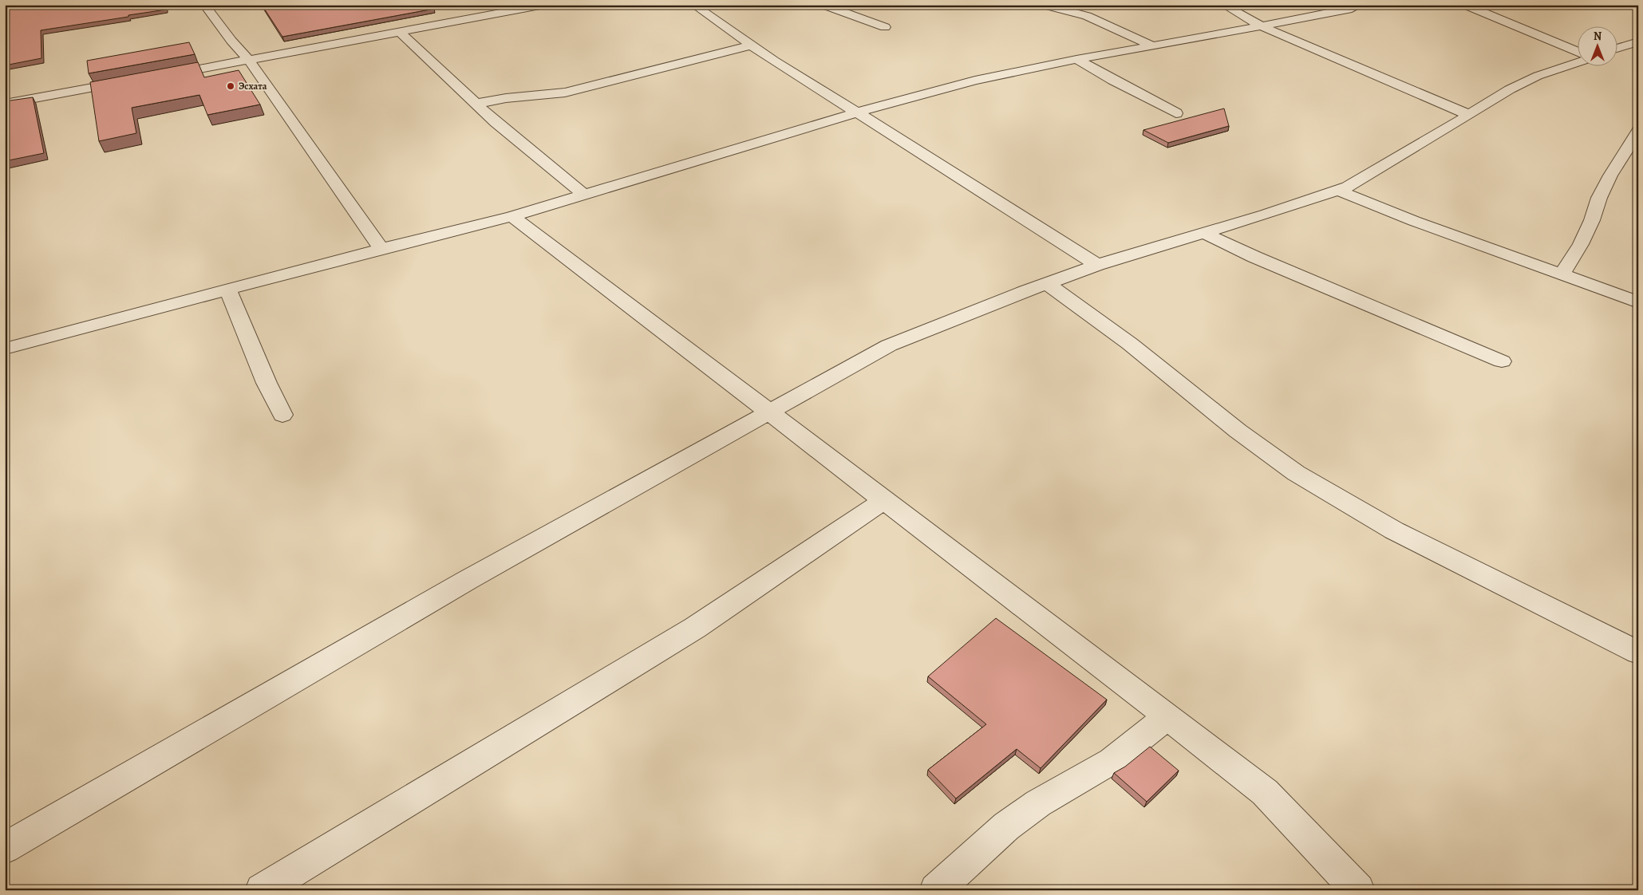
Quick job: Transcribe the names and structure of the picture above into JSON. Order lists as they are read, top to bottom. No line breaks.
{"places":["Эсхата"],"north":"top"}
